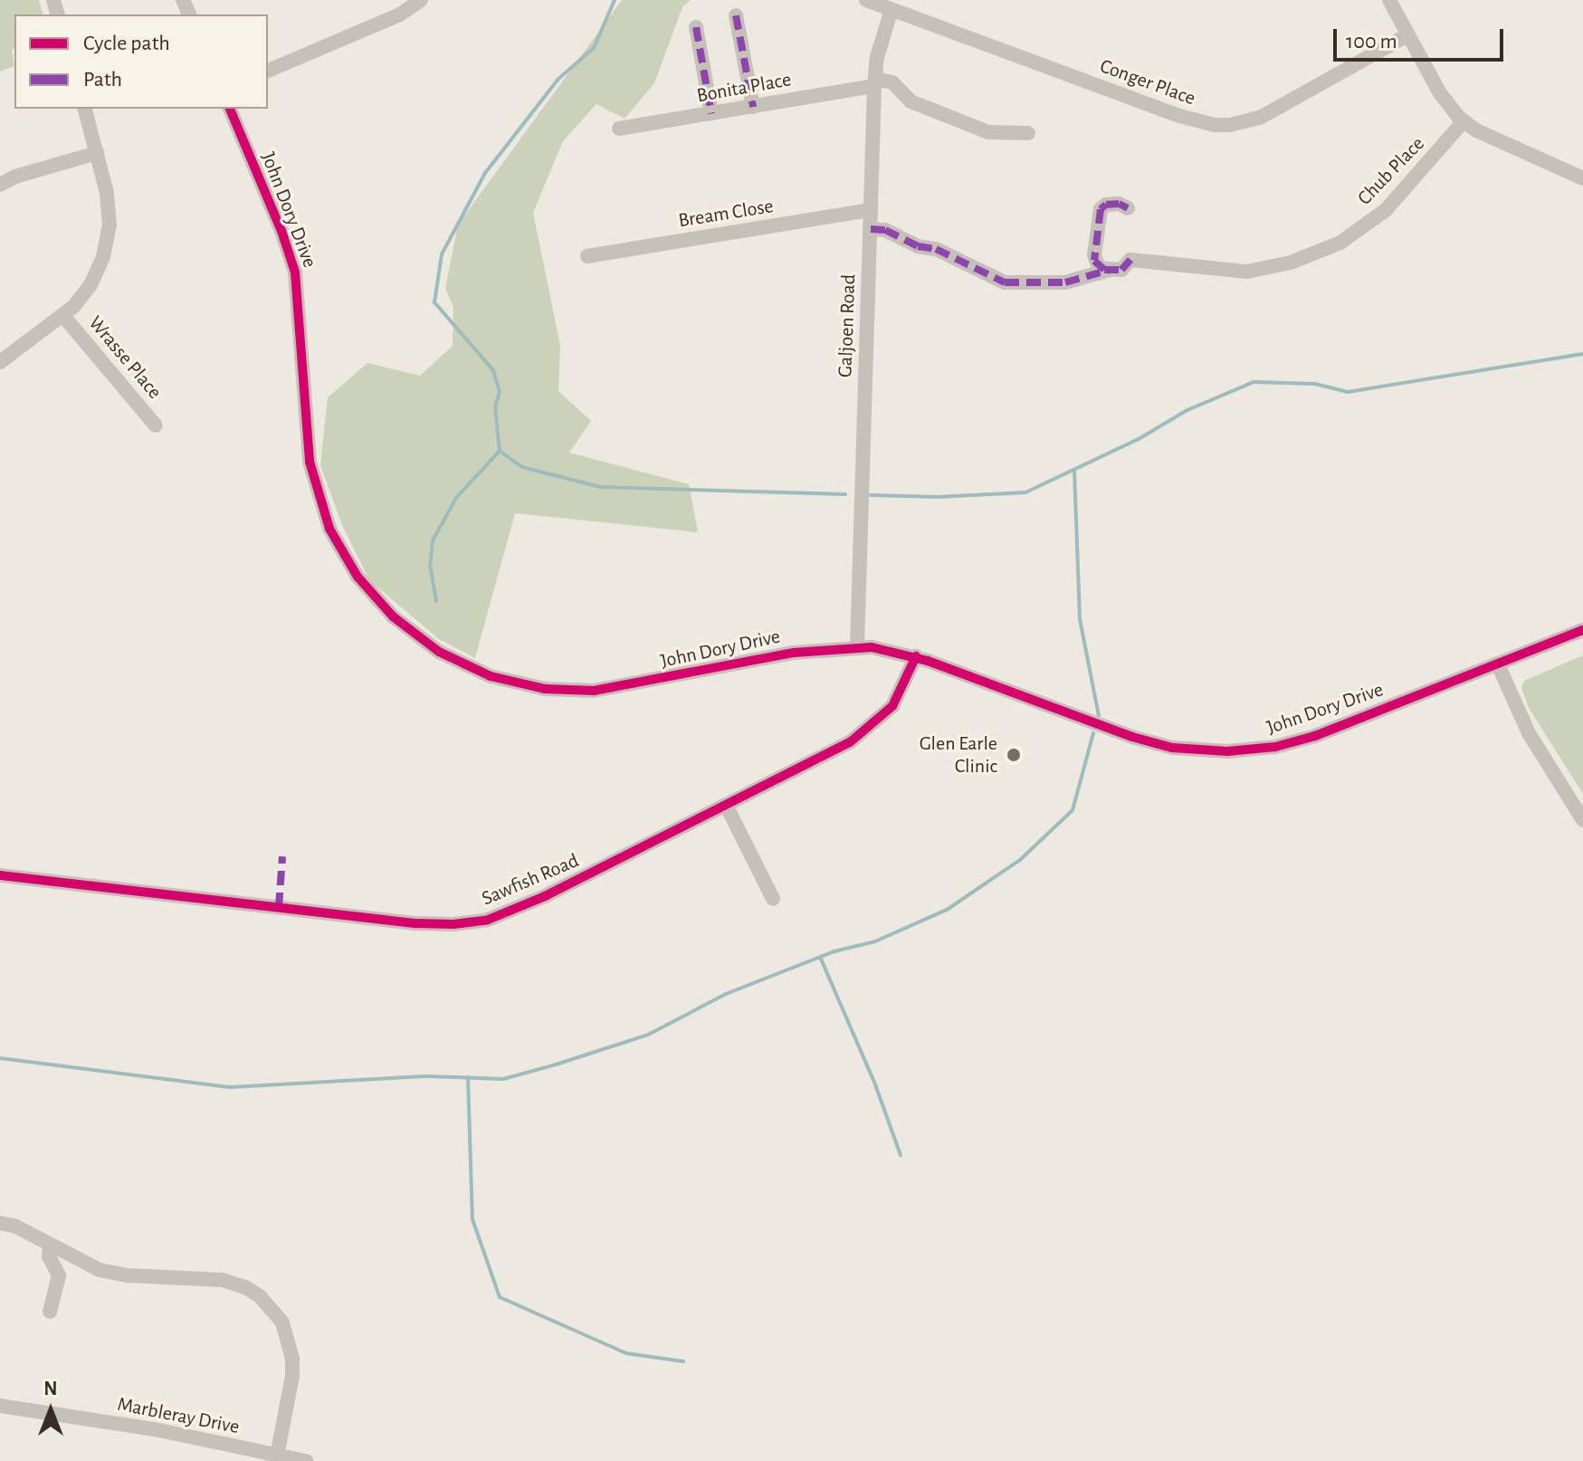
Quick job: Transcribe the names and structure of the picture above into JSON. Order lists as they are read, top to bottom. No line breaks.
{"streets":{"street":["Conger Place","Bonita Place","Chub Place","John Dory Drive","Bream Close","Galjoen Road","Wrasse Place","Sawfish Road","Marbleray Drive"]},"crossings":[["Conger Place","Galjoen Road"],["Bonita Place","Galjoen Road"],["John Dory Drive","Galjoen Road"],["John Dory Drive","Sawfish Road"],["Bream Close","Galjoen Road"]],"places":["Glen Earle Clinic"],"legend":["Cycle path","Path"],"scale_bar":"100 m","north":"top"}
